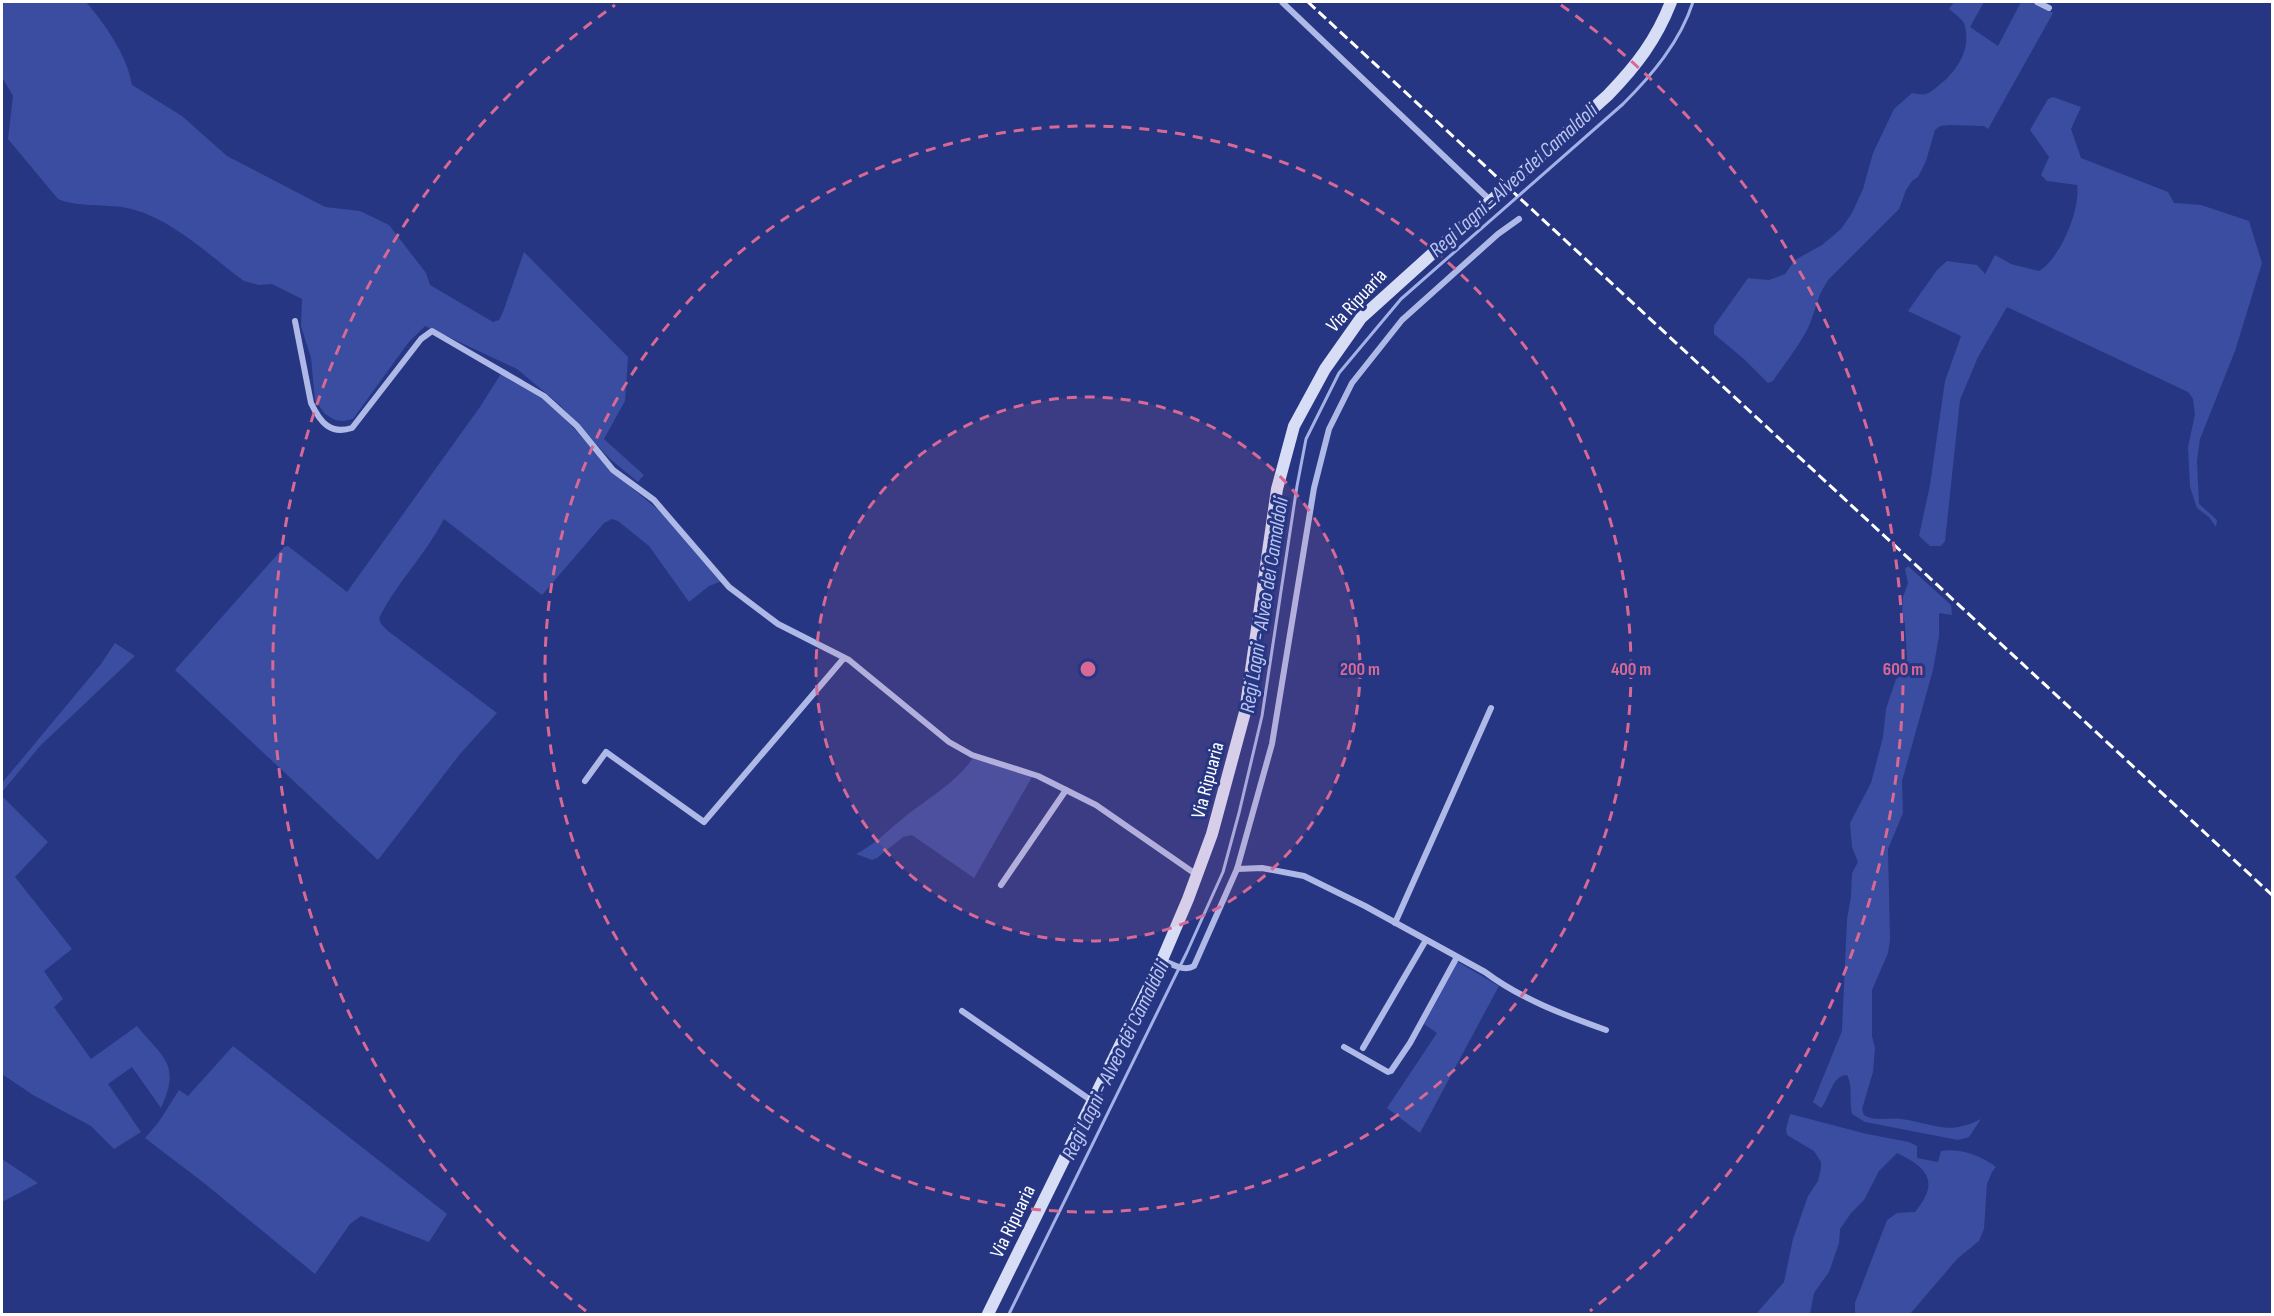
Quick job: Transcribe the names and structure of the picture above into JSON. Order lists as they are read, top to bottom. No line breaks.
{"streets":{"street":["Via Ripuaria"]},"water":["Regi Lagni - Alveo dei Camaldoli"],"rings":["200 m","400 m","600 m"]}
